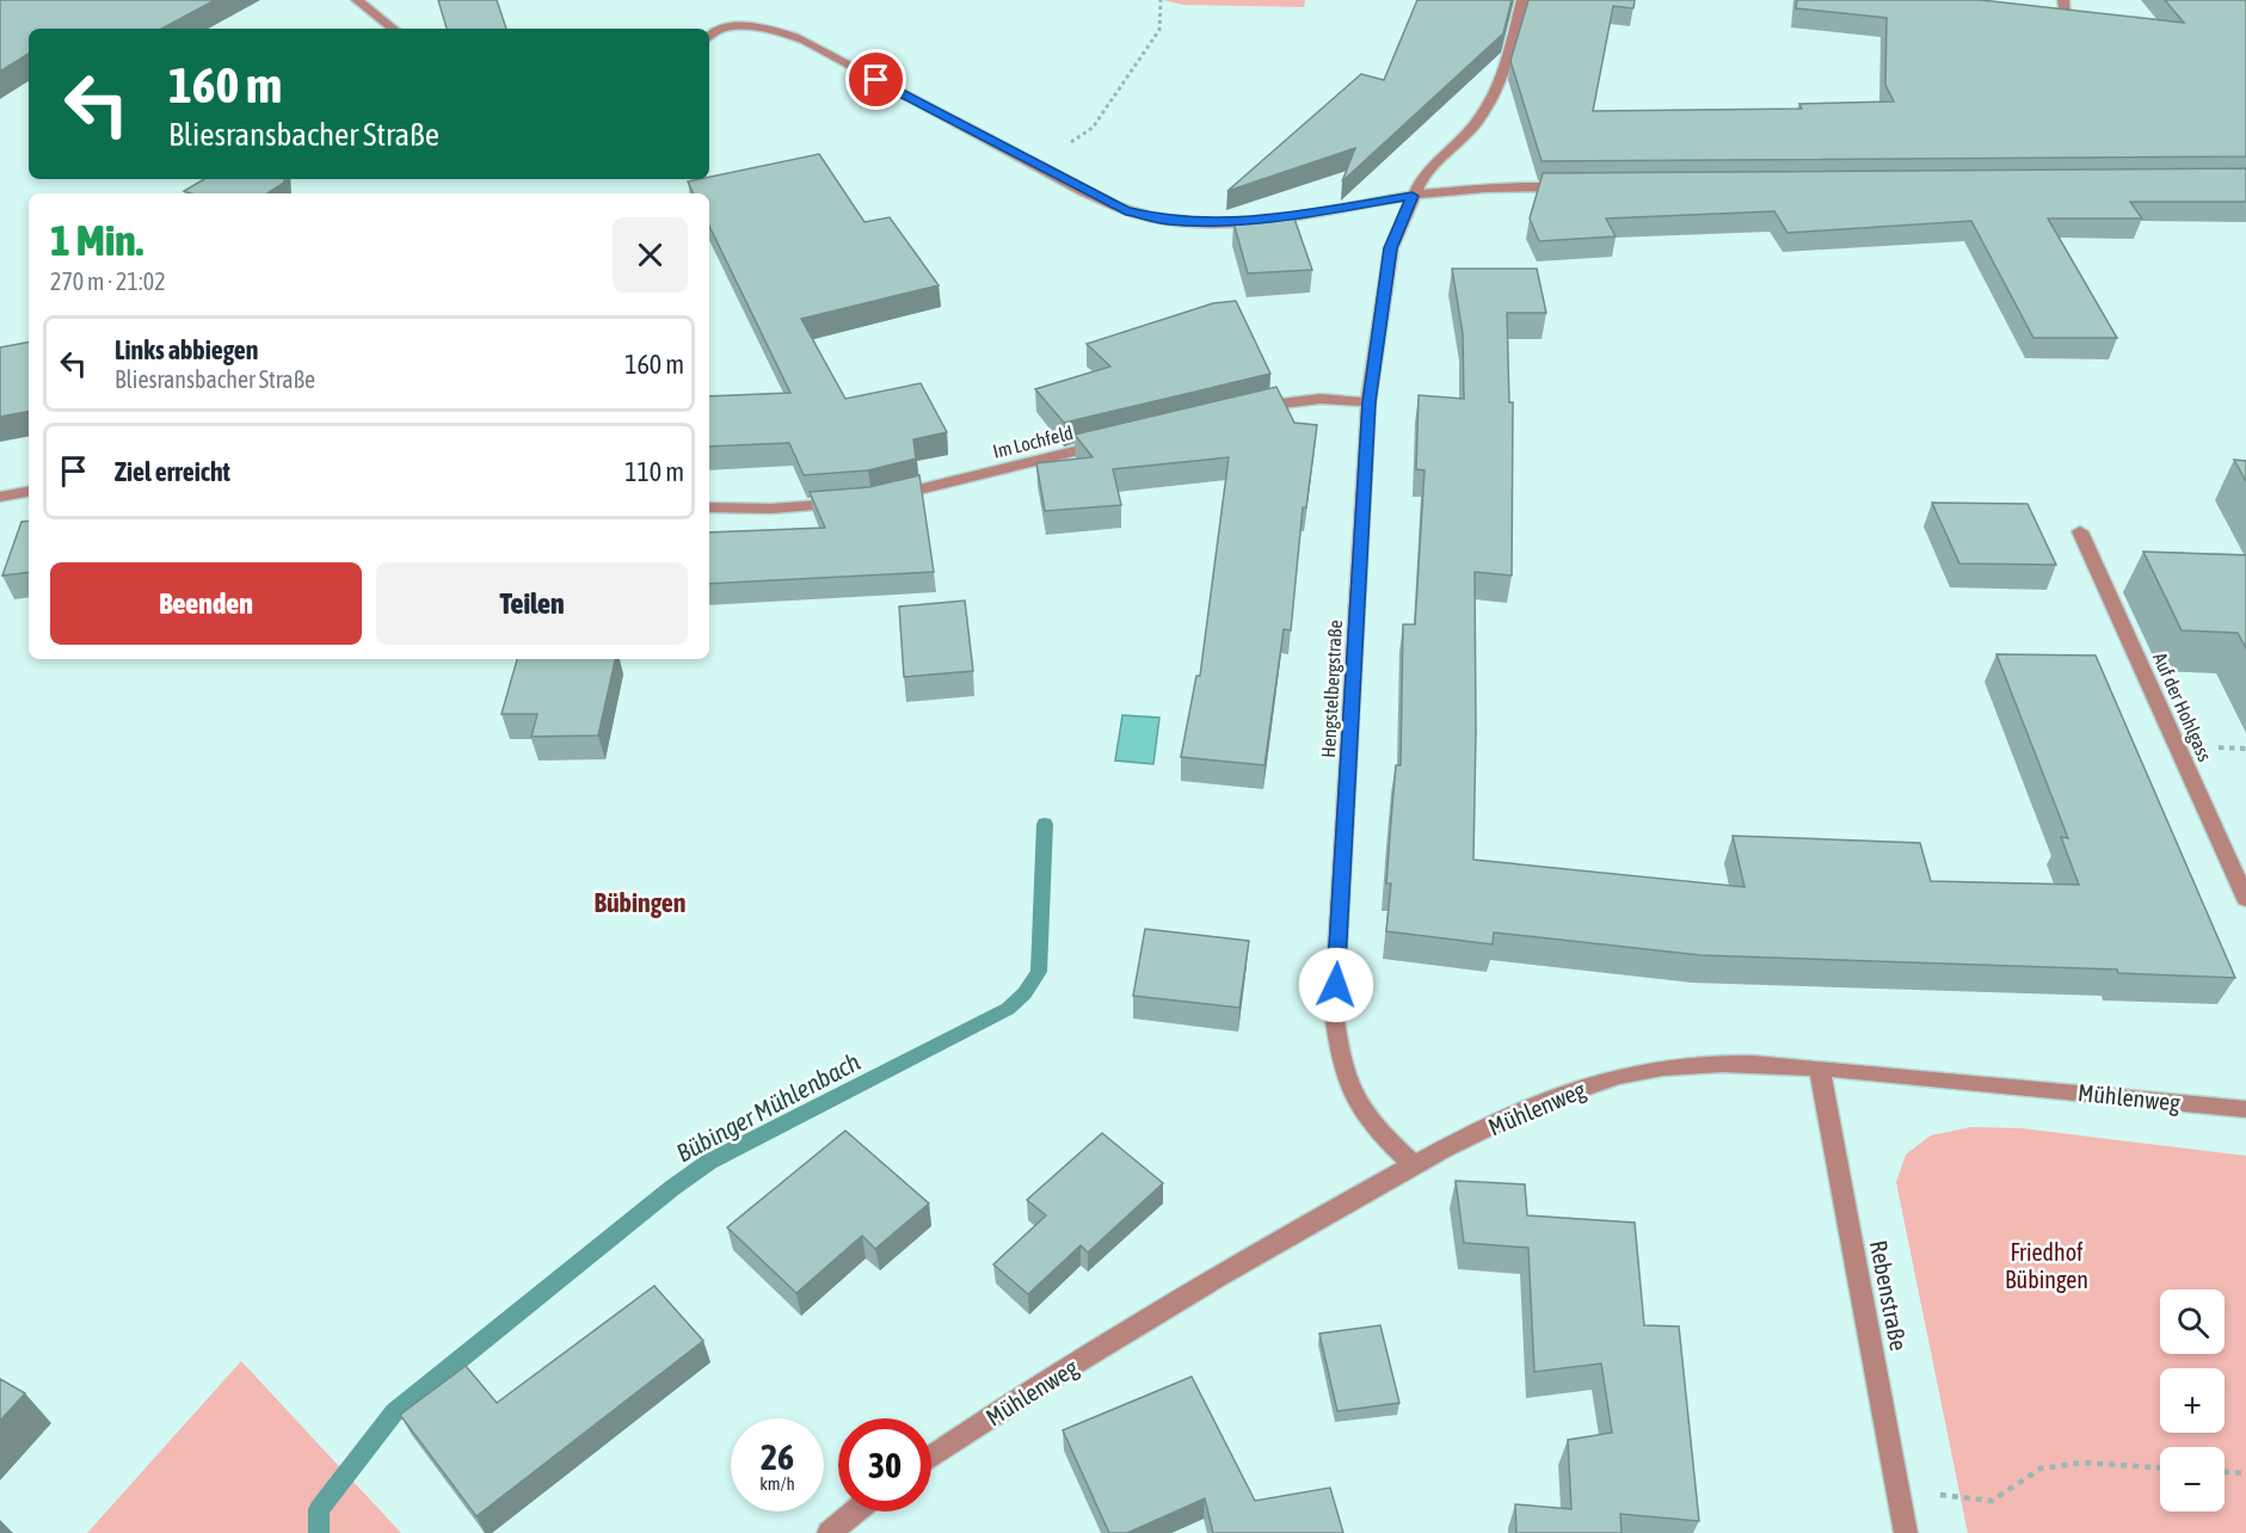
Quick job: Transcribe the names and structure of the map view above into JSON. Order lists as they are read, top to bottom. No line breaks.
{"streets":{"street":["Im Lochfeld","Hengstelbergstraße","Auf der Hohlgass","Mühlenweg","Rebenstraße"]},"crossings":[["Hengstelbergstraße","Mühlenweg"],["Mühlenweg","Rebenstraße"]],"districts":["Bübingen"],"water":["Bübinger Mühlenbach"],"parks":["Friedhof Bübingen"],"page":{"turn":["160 m","Bliesransbacher Straße"],"heading":["1 Min.","270 m · 21:02"],"list":[{"name":"Links abbiegen","note":"Bliesransbacher Straße","value":"160 m"},{"name":"Ziel erreicht","value":"110 m"}],"buttons":["Beenden","Teilen"],"map_buttons":["+","−"],"speed":"26 km/h","limit":"30"}}
